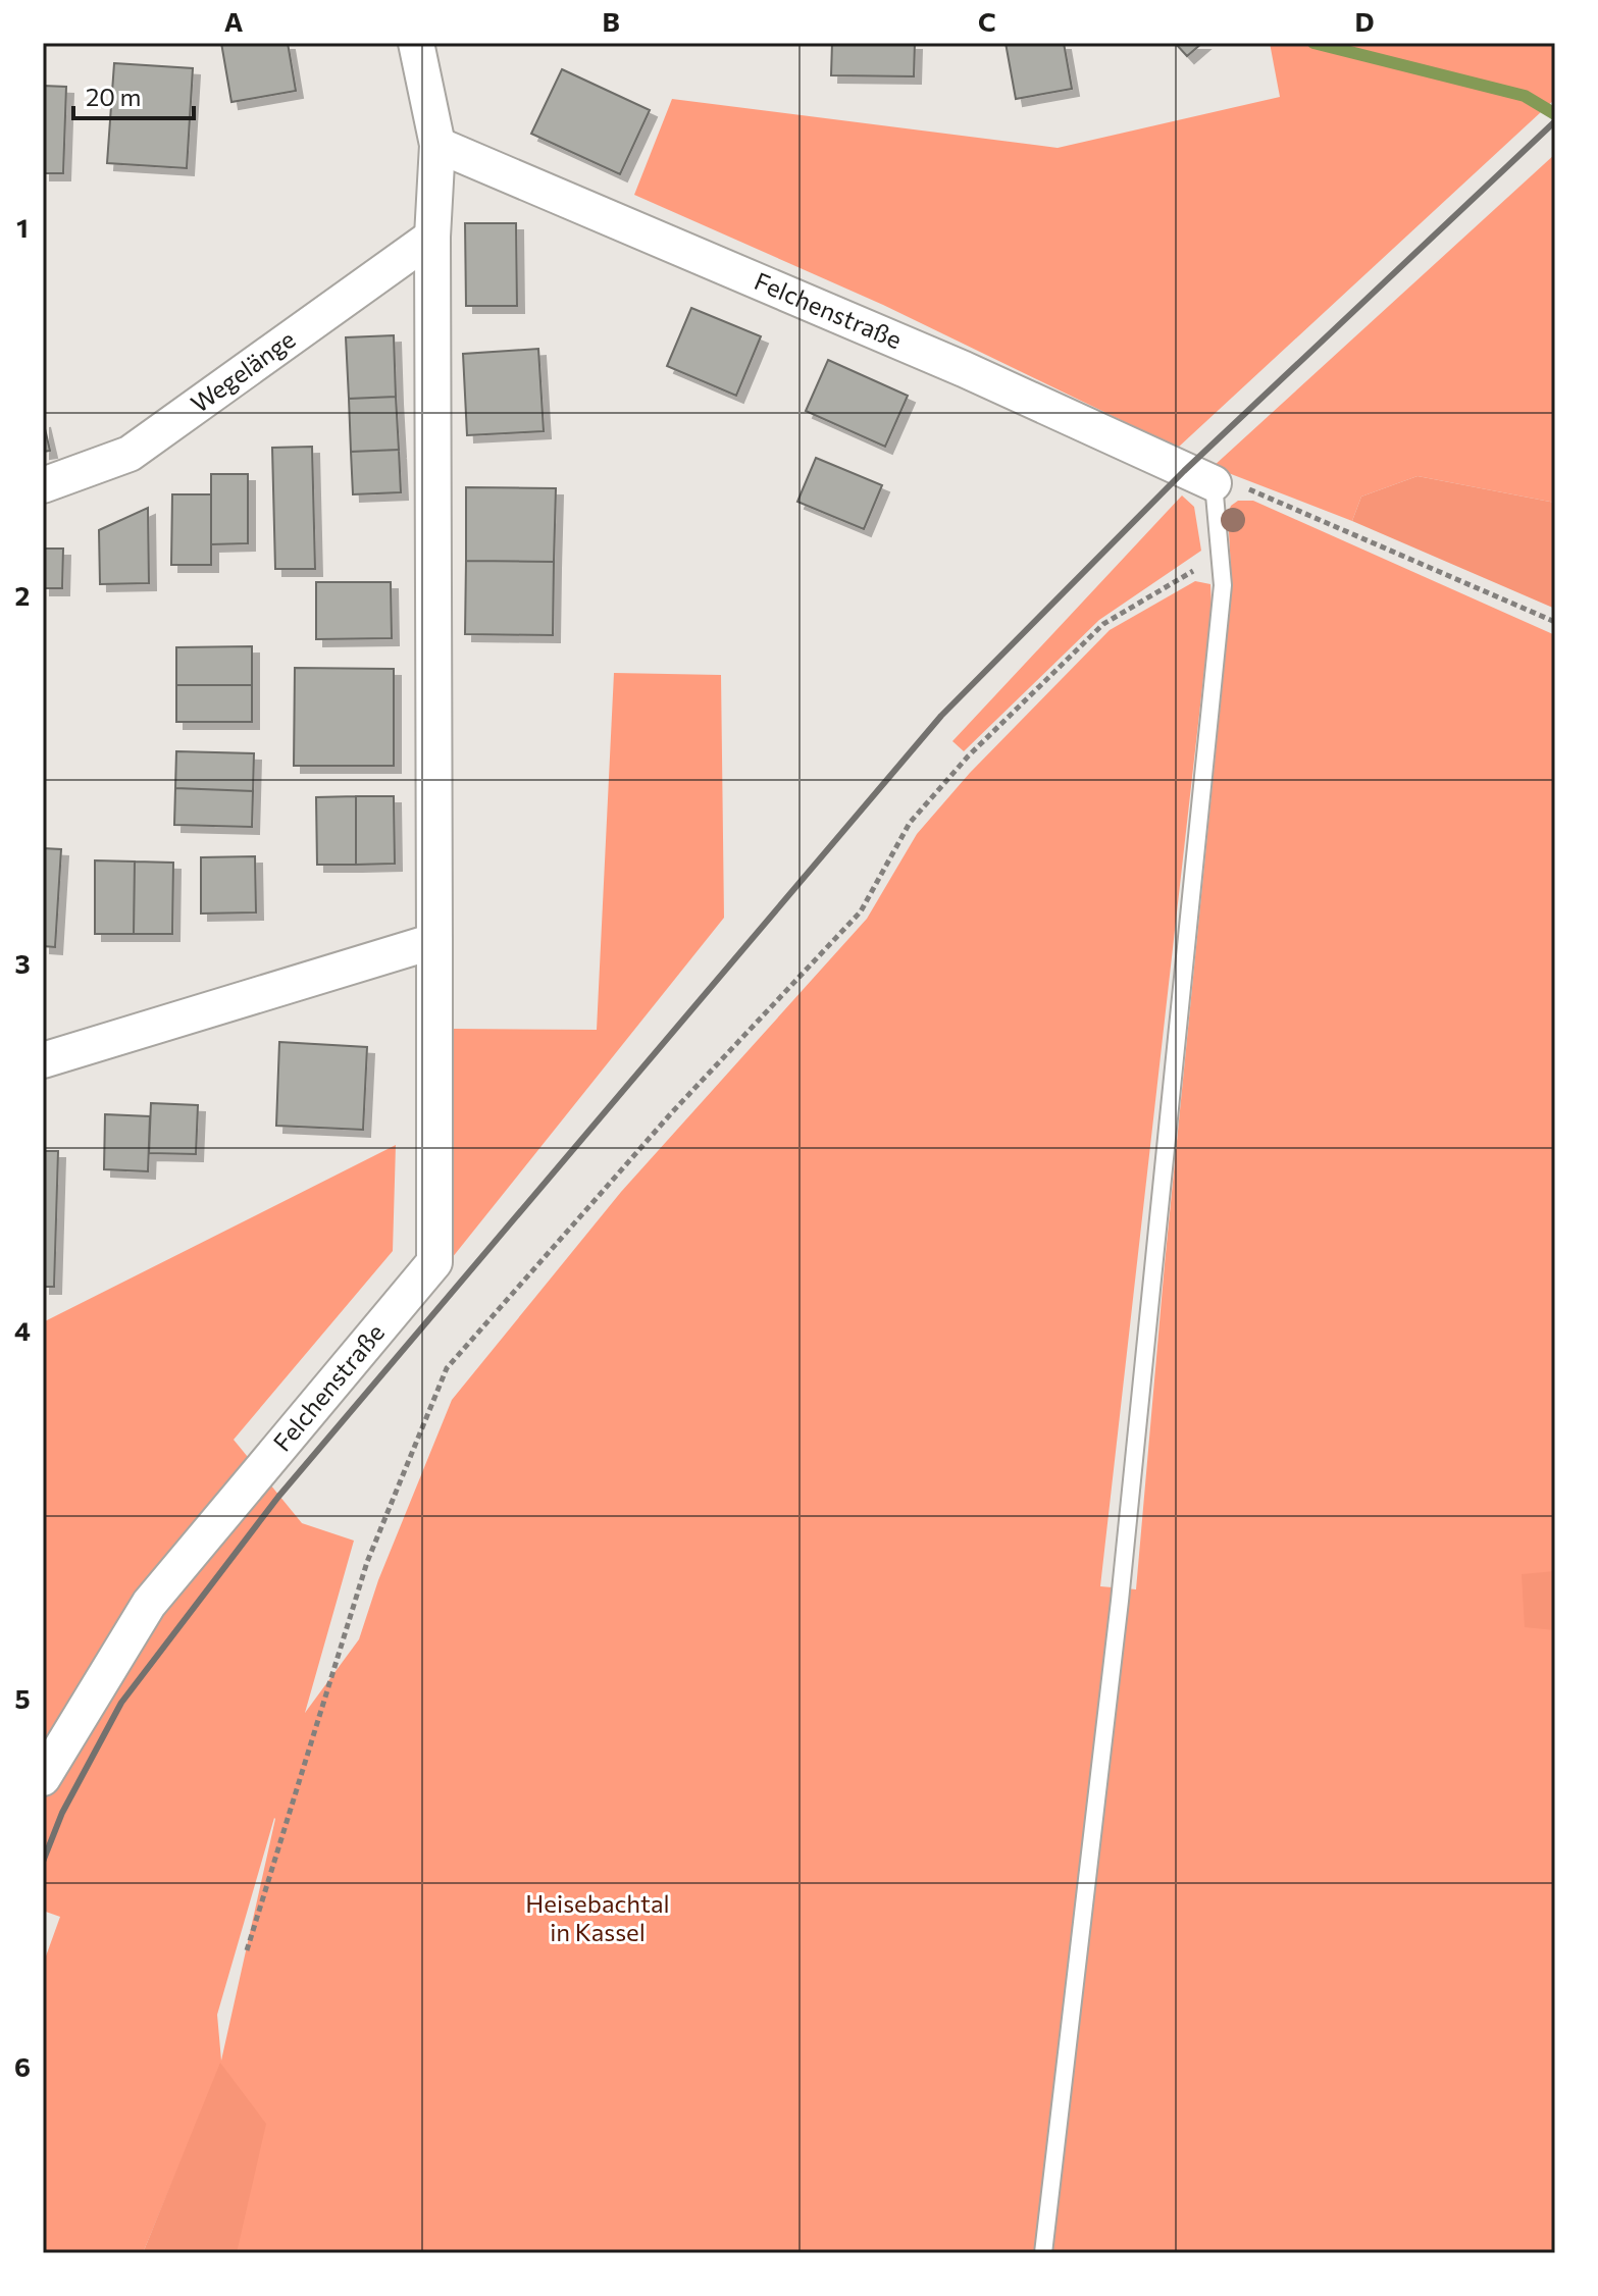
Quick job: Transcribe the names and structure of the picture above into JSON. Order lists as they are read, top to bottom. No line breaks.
{"streets":{"street":["Felchenstraße","Wegelänge"]},"crossings":[["Felchenstraße","Wegelänge"]],"parks":["Heisebachtal in Kassel"],"scale_bar":"20 m","grid":{"columns":["A","B","C","D"],"rows":["1","2","3","4","5","6"]}}
